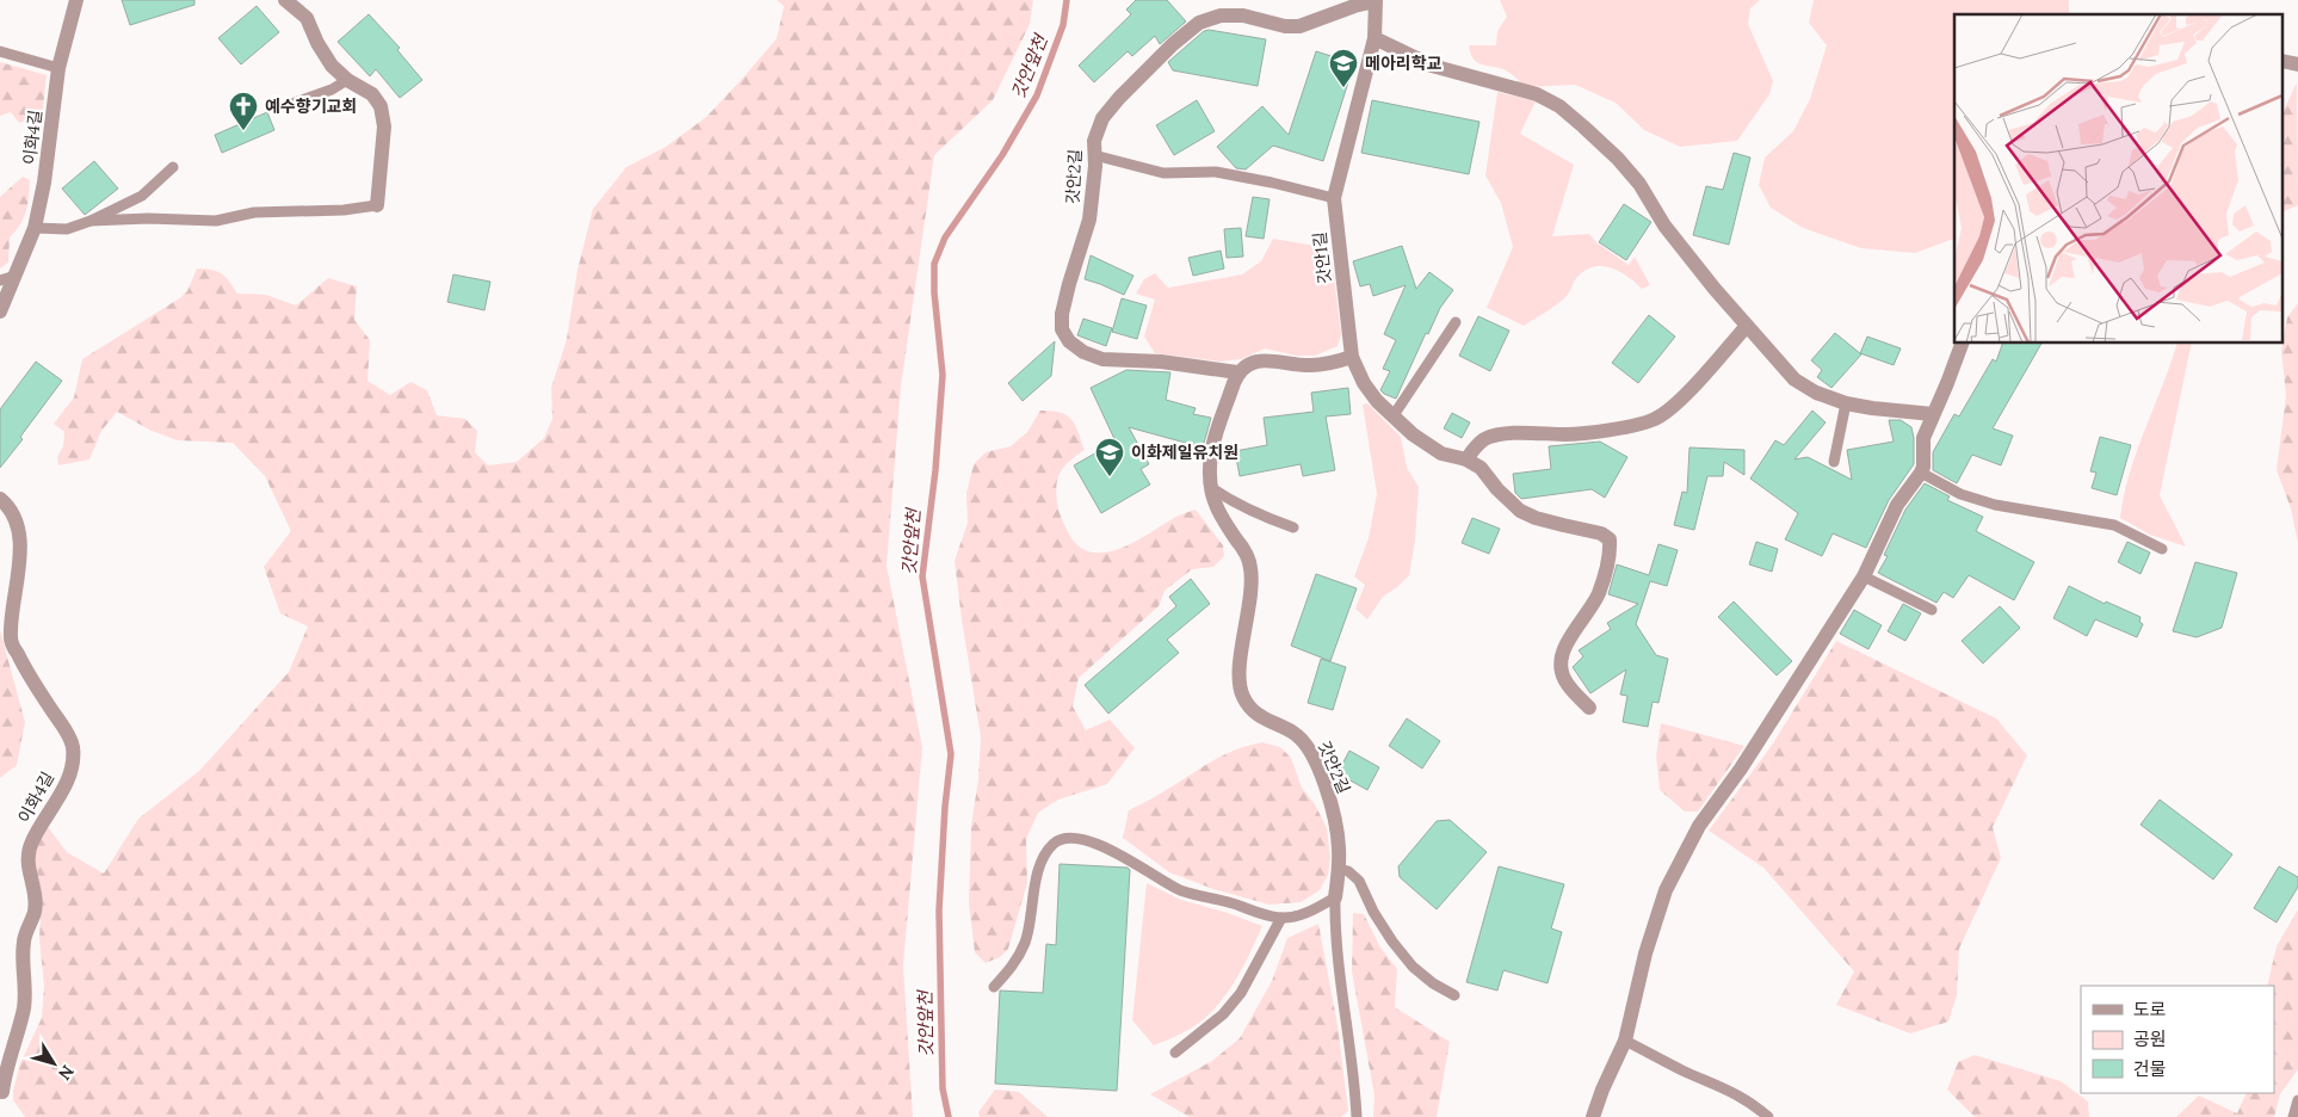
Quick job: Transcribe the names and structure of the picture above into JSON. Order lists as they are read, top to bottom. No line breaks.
{"streets":{"street":["이화4길","갓안2길","갓안1길"]},"crossings":[["갓안2길","갓안1길"]],"water":["갓안앞천"],"places":{"school or university":["메아리학교","이화제일유치원"],"church":["예수향기교회"]},"legend":["도로","공원","건물"],"north":"bottom right"}
